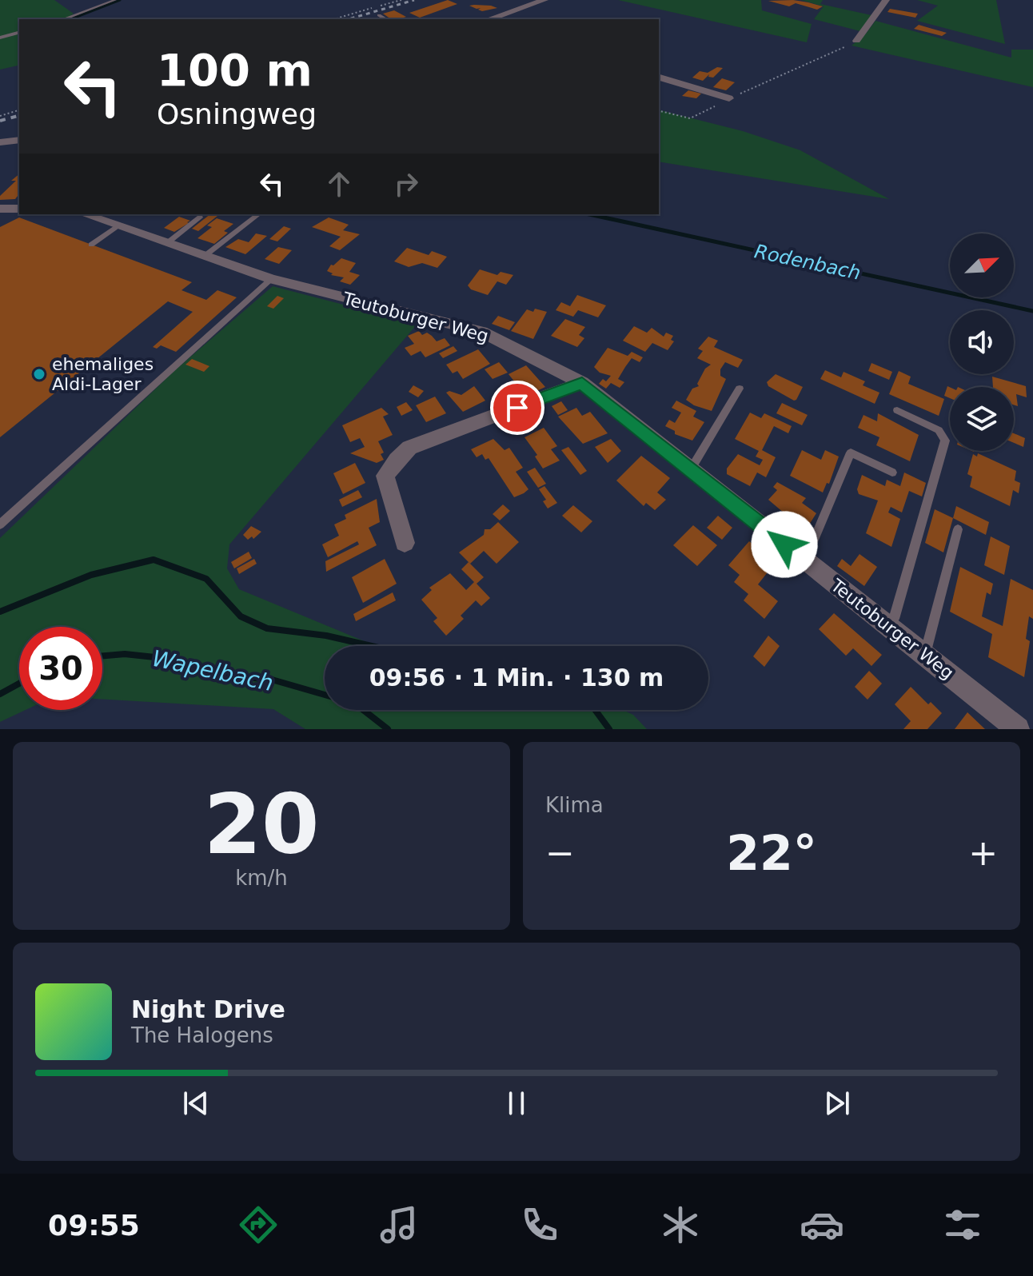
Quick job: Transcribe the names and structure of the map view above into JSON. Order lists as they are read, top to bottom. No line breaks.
{"streets":{"street":["Teutoburger Weg"]},"water":["Rodenbach","Wapelbach"],"places":["ehemaliges Aldi-Lager"],"north":"top right","page":{"turn":["100 m","Osningweg"],"limit":"30","trip":"09:56 · 1 Min. · 130 m","tile":[["20","km/h"],"Klima"],"heat":["−","22°","+"],"song":["Night Drive","The Halogens"],"tabs":"09:55"}}
